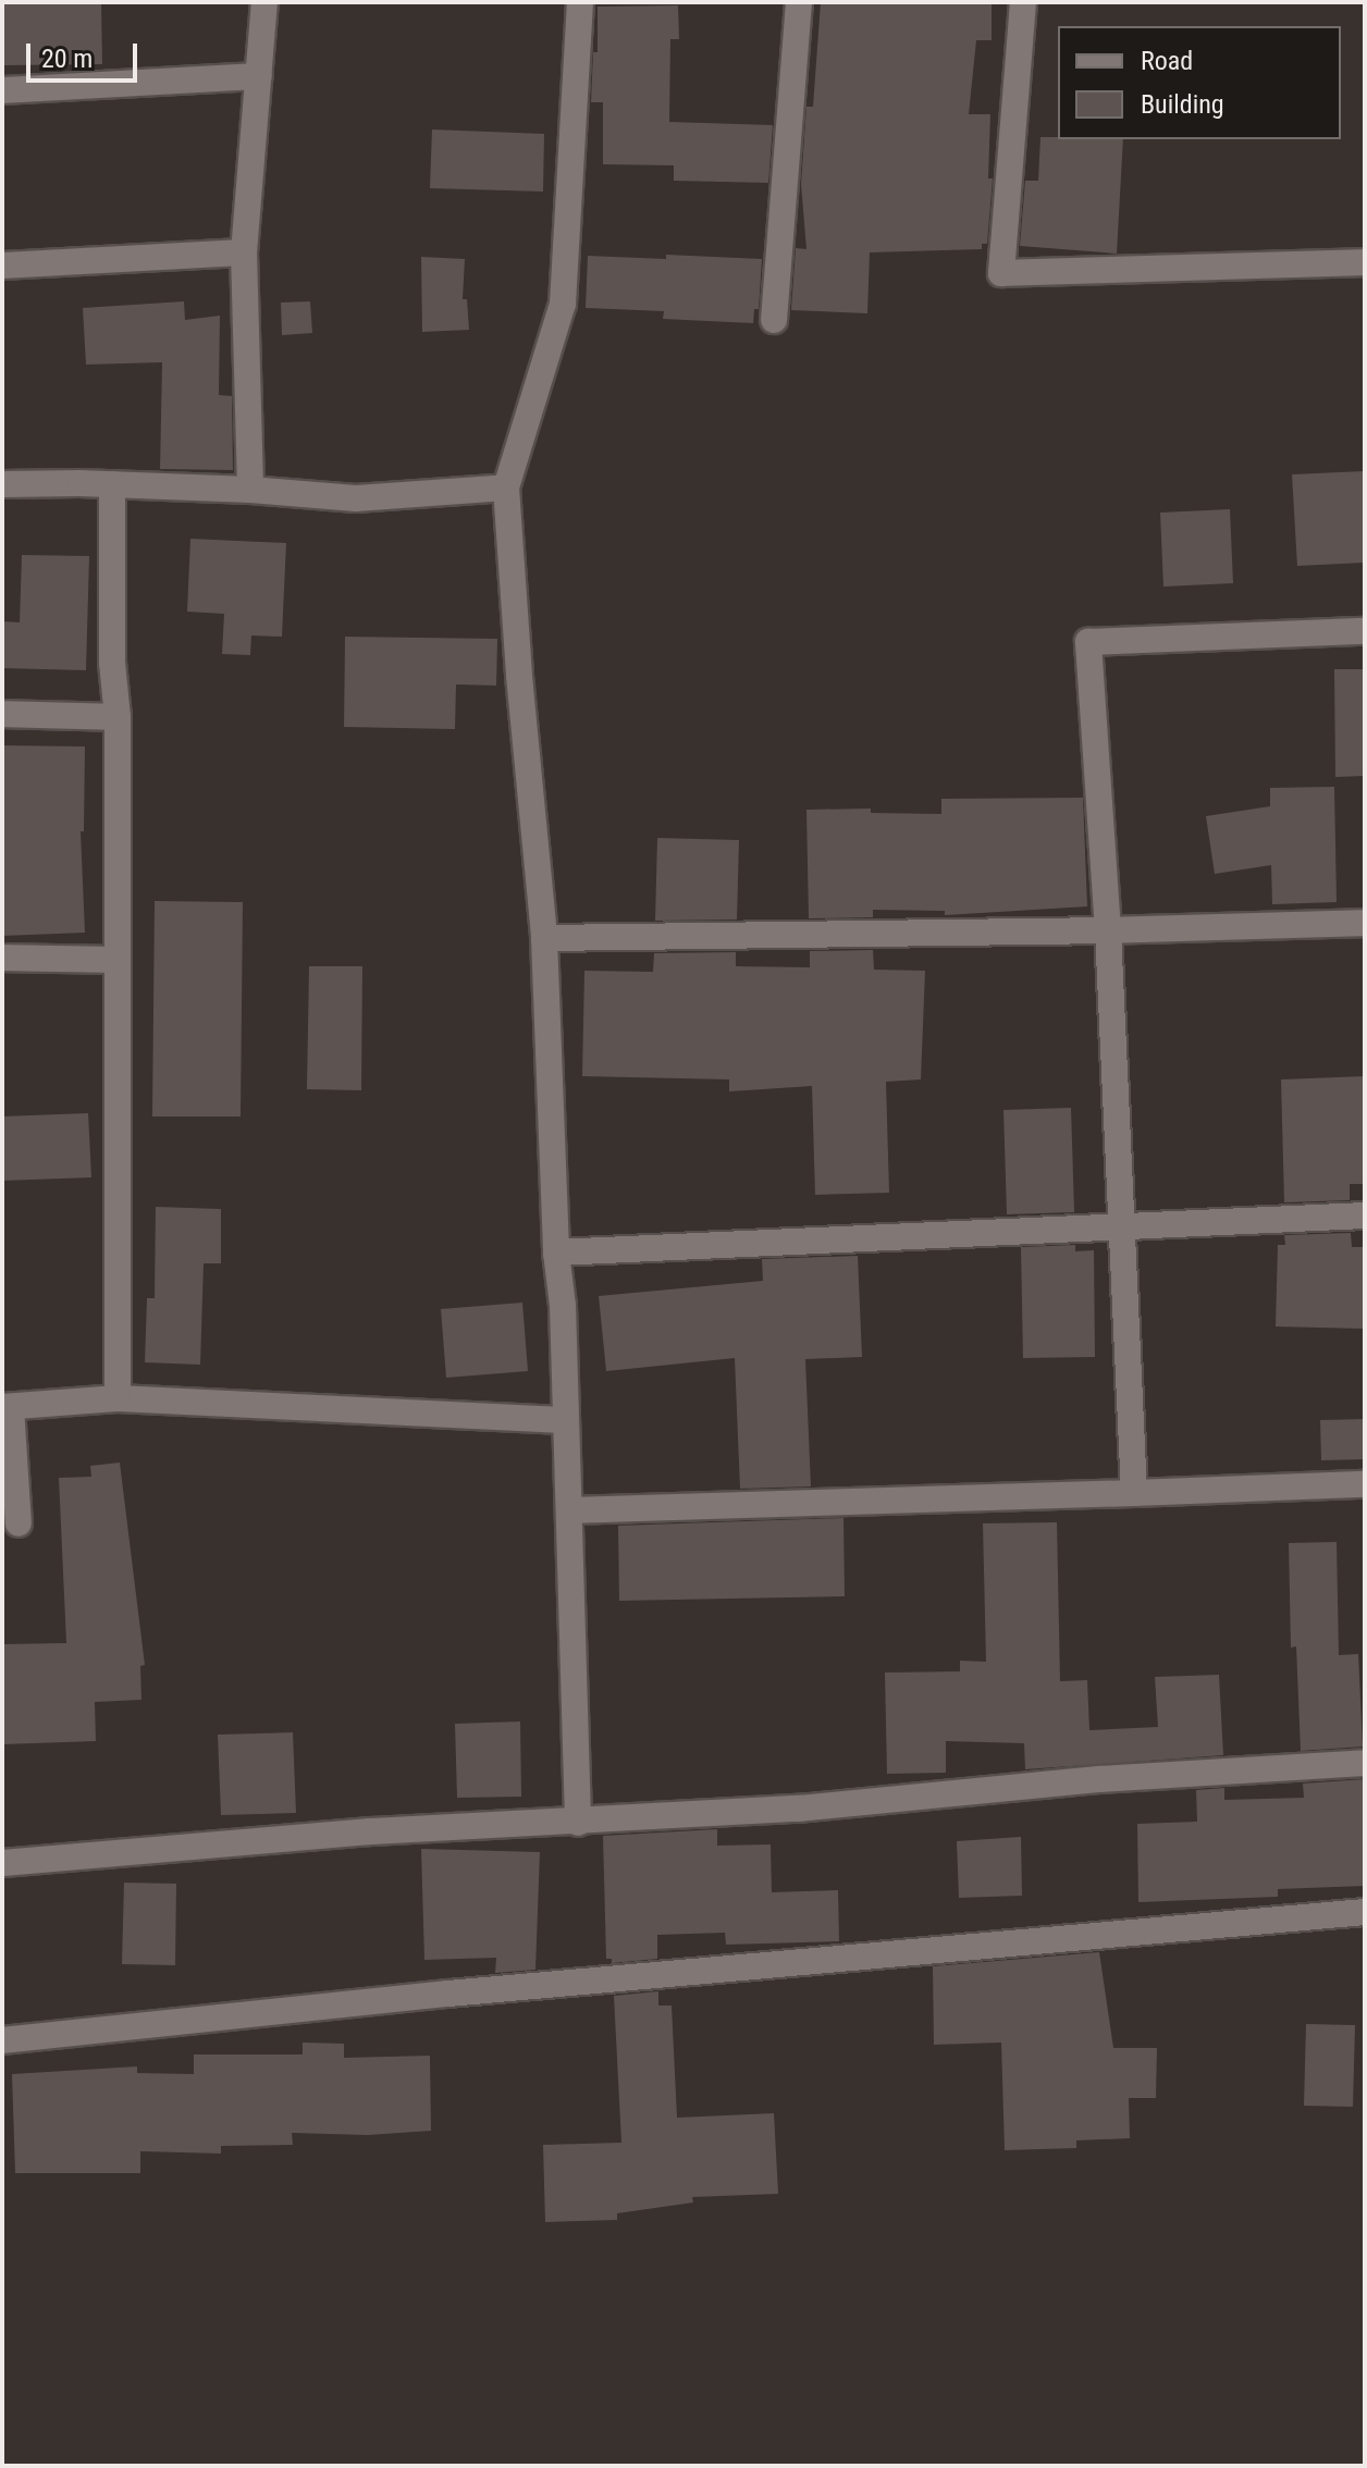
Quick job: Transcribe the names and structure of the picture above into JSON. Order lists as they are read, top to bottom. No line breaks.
{"legend":["Road","Building"],"scale_bar":"20 m"}
